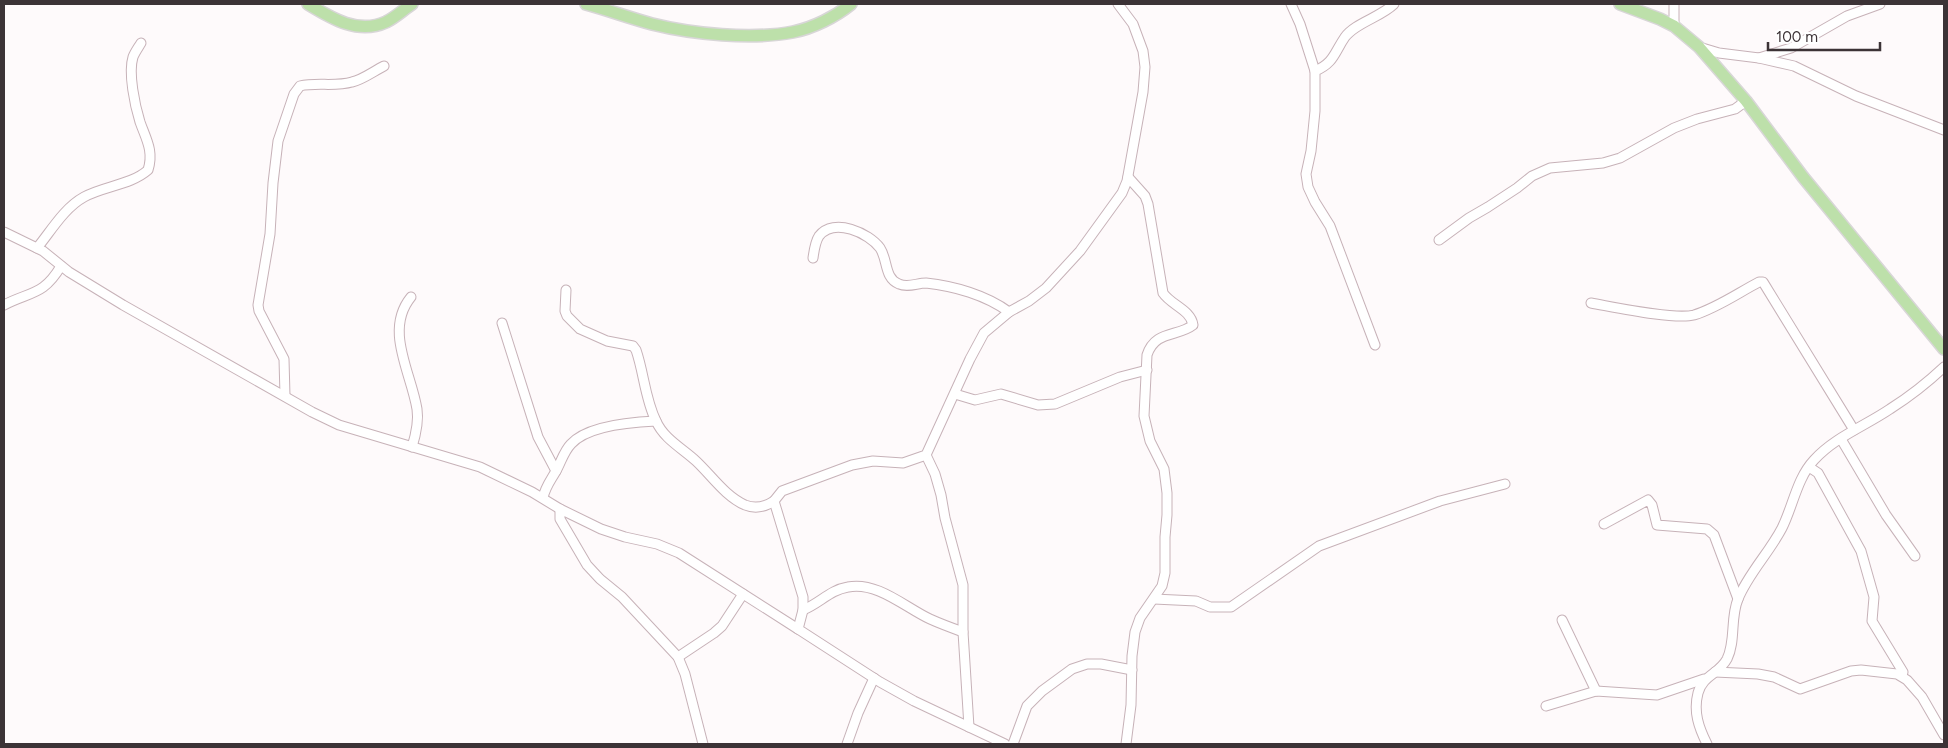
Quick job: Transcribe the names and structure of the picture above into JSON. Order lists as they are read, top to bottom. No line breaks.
{"scale_bar":"100 m"}
